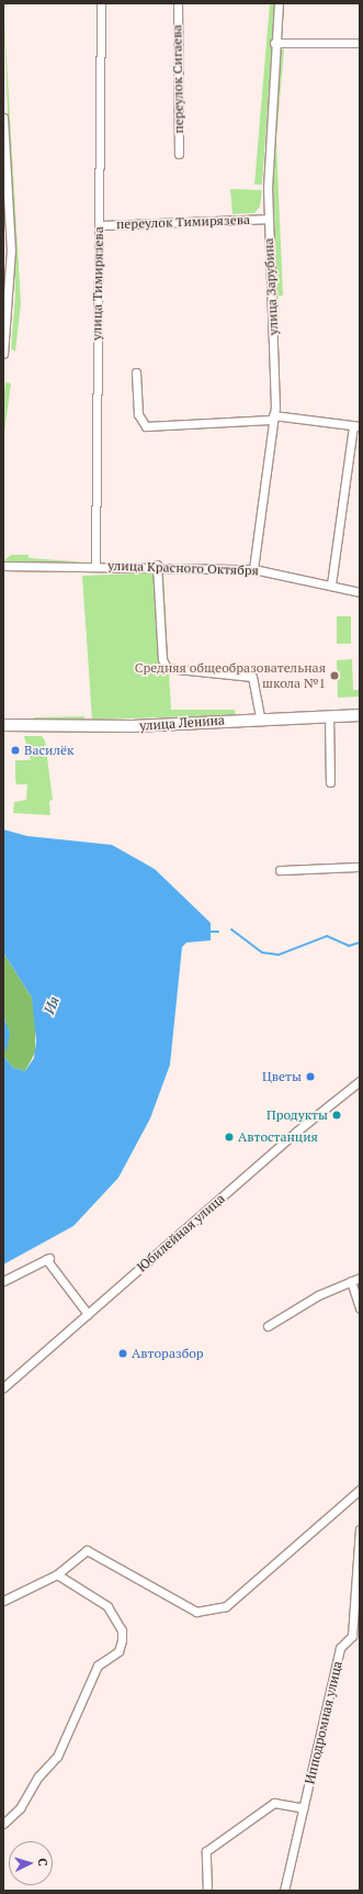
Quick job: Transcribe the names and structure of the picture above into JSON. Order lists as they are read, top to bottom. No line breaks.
{"streets":{"main road":["улица Ленина"],"street":["переулок Сигаева","переулок Тимирязева","улица Тимирязева","улица Зарубина","улица Красного Октября","Юбилейная улица","Ипподромная улица"]},"crossings":[["переулок Тимирязева","улица Тимирязева"],["переулок Тимирязева","улица Зарубина"],["улица Тимирязева","улица Красного Октября"],["улица Зарубина","улица Красного Октября"]],"water":["Ия"],"places":["Средняя общеобразовательная школа №1","Василёк","Цветы","Продукты","Автостанция","Авторазбор"],"north":"right"}
